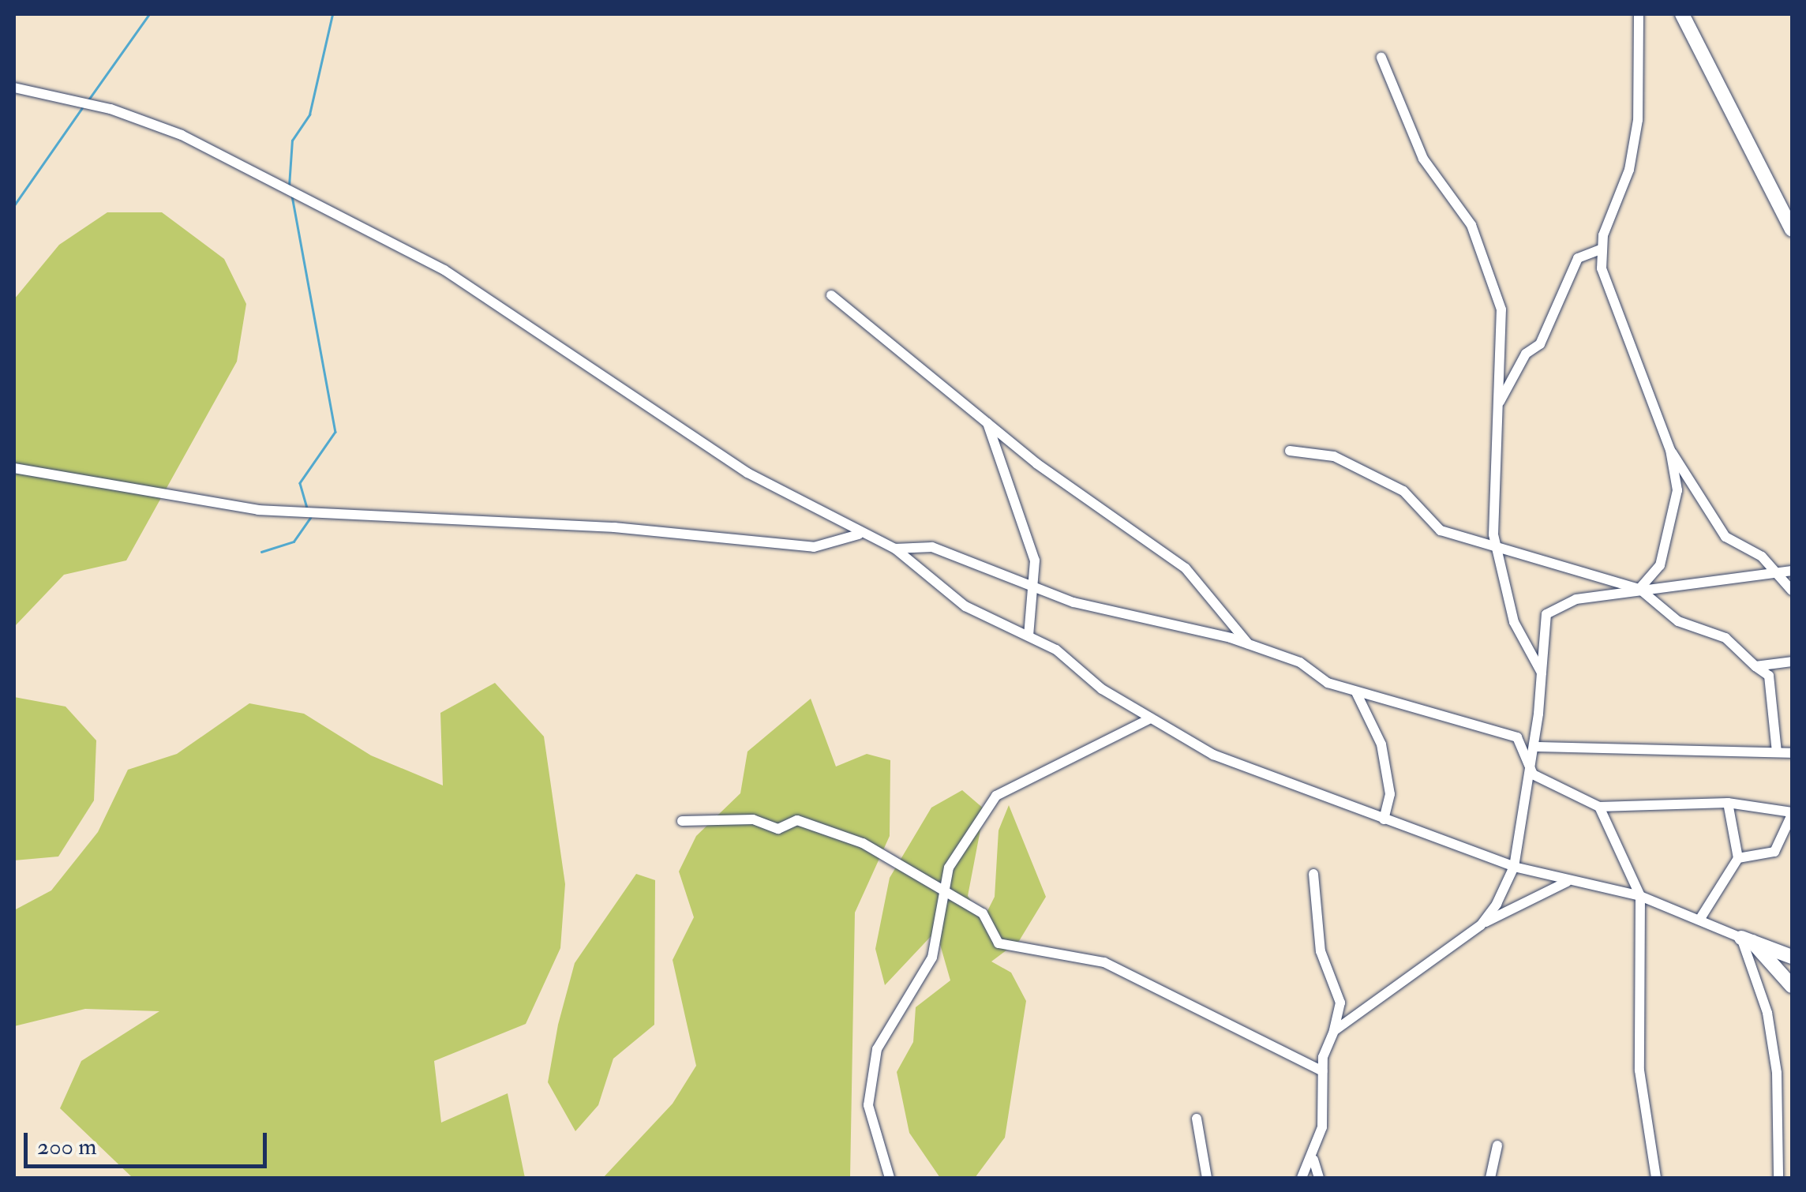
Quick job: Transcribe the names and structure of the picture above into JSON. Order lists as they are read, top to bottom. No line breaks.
{"scale_bar":"200 m"}
